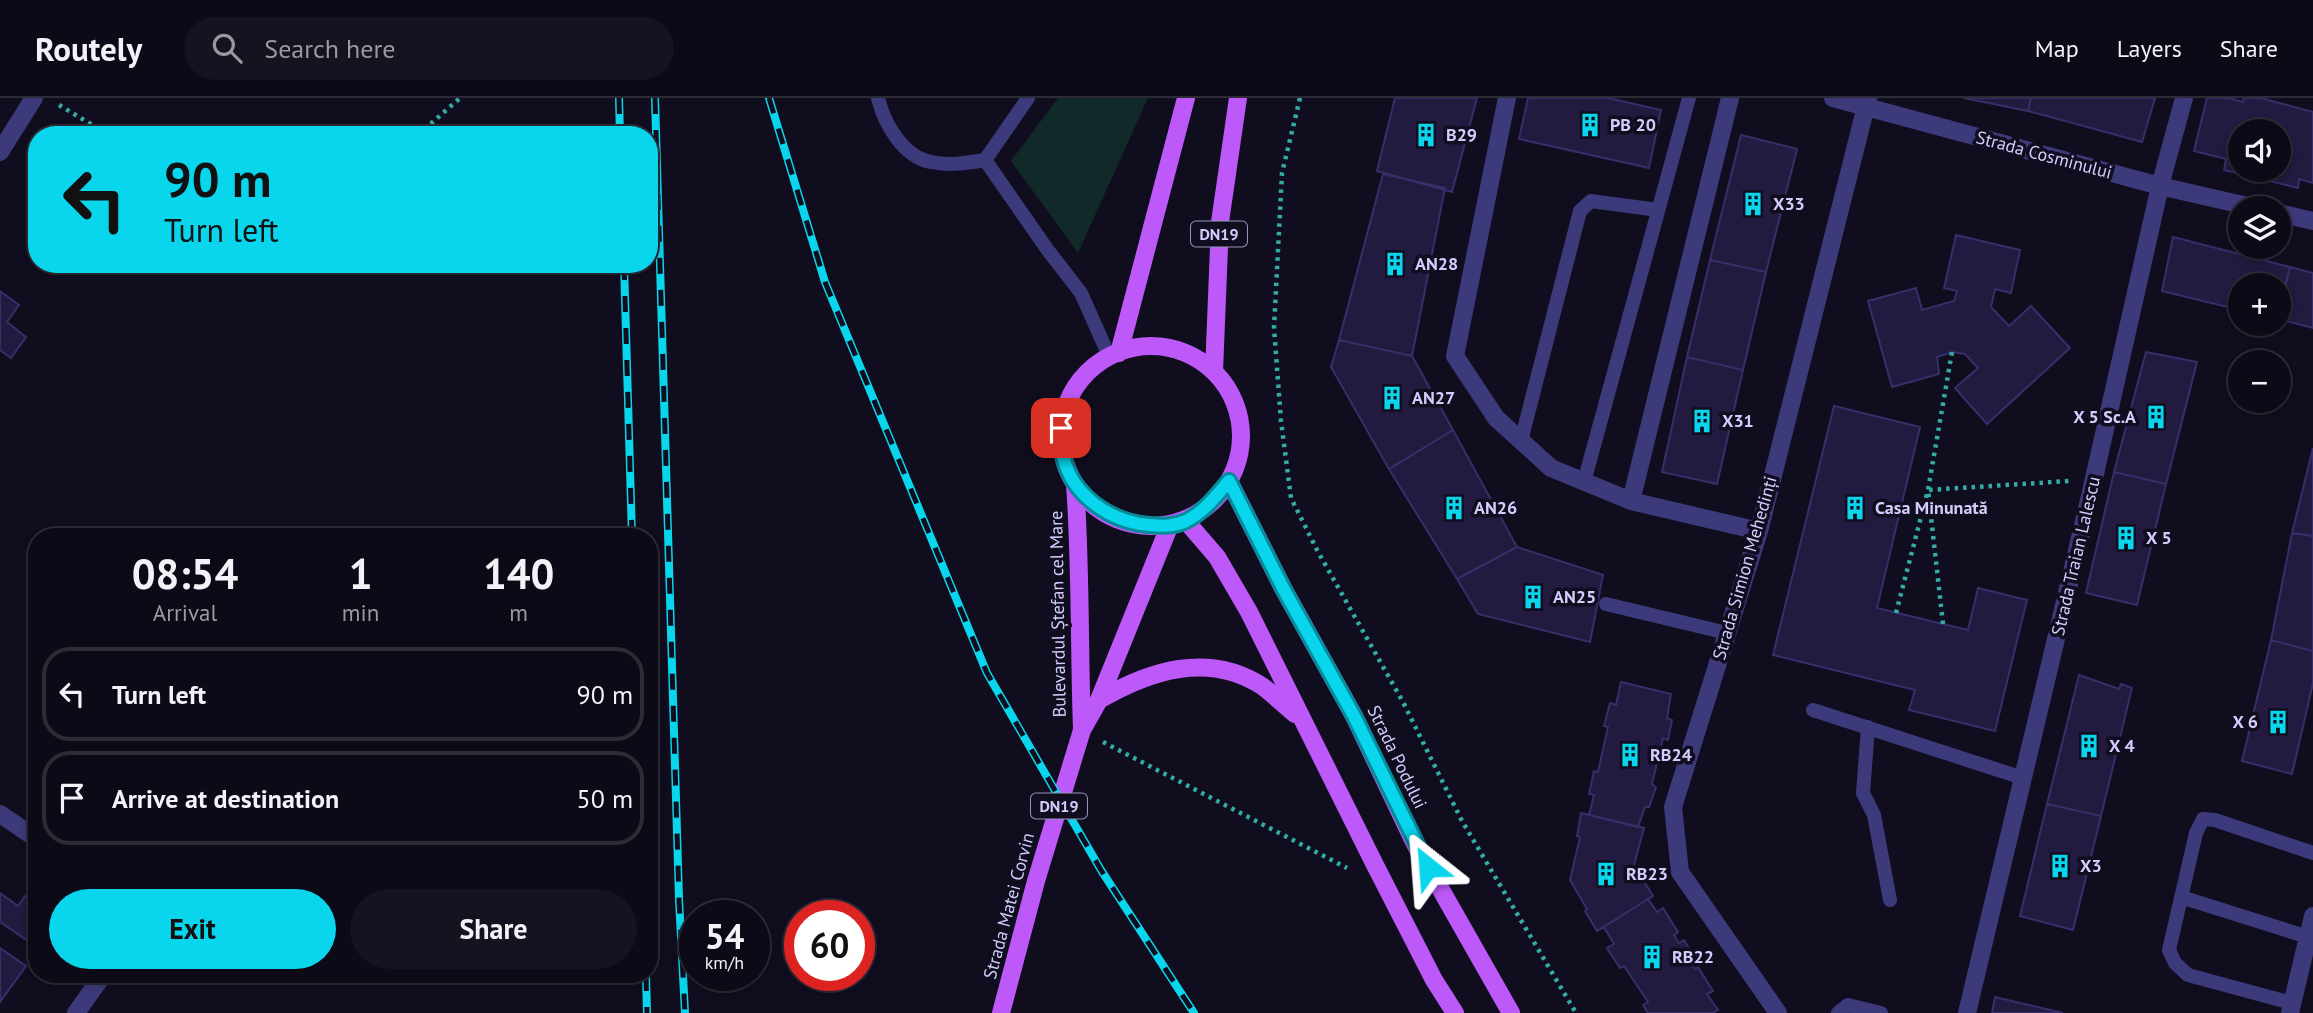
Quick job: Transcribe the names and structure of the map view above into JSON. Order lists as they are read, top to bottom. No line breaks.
{"streets":{"main road":["DN19","Bulevardul Ștefan cel Mare","Strada Podului","Strada Matei Corvin"],"street":["Strada Cosminului","Strada Traian Lalescu","Strada Simion Mehedinți"]},"crossings":[["Strada Cosminului","Strada Traian Lalescu"],["Strada Cosminului","Strada Simion Mehedinți"],["DN19","Bulevardul Ștefan cel Mare"],["DN19","Strada Podului"],["Bulevardul Ștefan cel Mare","Strada Podului"],["Bulevardul Ștefan cel Mare","Strada Matei Corvin"]],"places":{"building":["PB 20","B29","X33","AN28","AN27","X 5 Sc.A","X31","AN26","Casa Minunată","X 5","AN25","X 6","X 4","RB24","X3","RB23","RB22"]},"page":{"header":"Routely","search":"Search here","nav":["Map","Layers","Share"],"map_buttons":["+","−"],"turn":["90 m","Turn left"],"eta":["08:54","Arrival","1","min","140","m"],"list":[{"name":"Turn left","value":"90 m"},{"name":"Arrive at destination","value":"50 m"}],"buttons":["Exit","Share"],"speed":"54 km/h","limit":"60"}}
